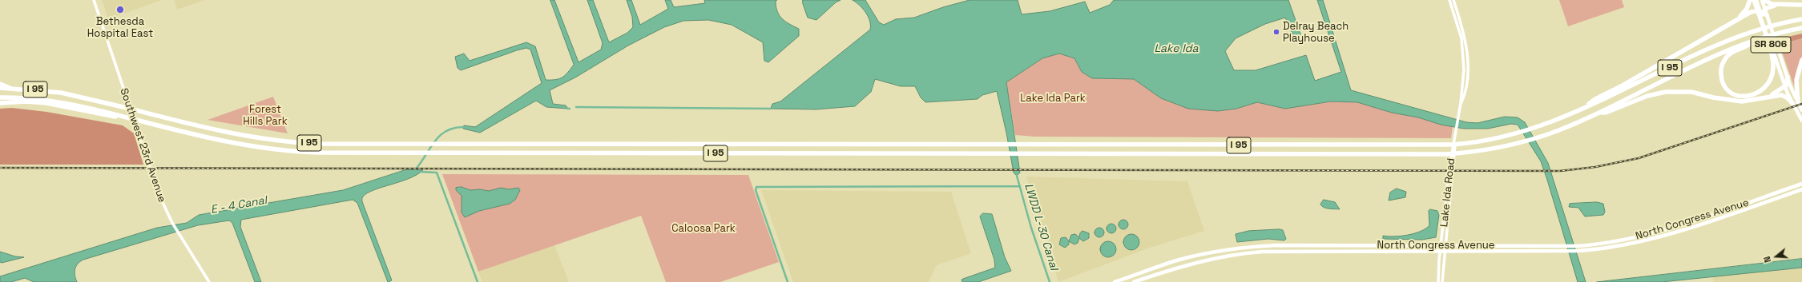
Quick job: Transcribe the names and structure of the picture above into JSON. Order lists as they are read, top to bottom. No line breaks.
{"streets":{"highway":["I 95"],"main road":["SR 806","North Congress Avenue"],"street":["Southwest 23rd Avenue","Lake Ida Road"]},"crossings":[["Lake Ida Road","North Congress Avenue"]],"water":["Lake Ida","E - 4 Canal","LWDD L-30 Canal"],"parks":["Lake Ida Park","Forest Hills Park","Caloosa Park"],"places":["Bethesda Hospital East","Delray Beach Playhouse"],"north":"left"}
